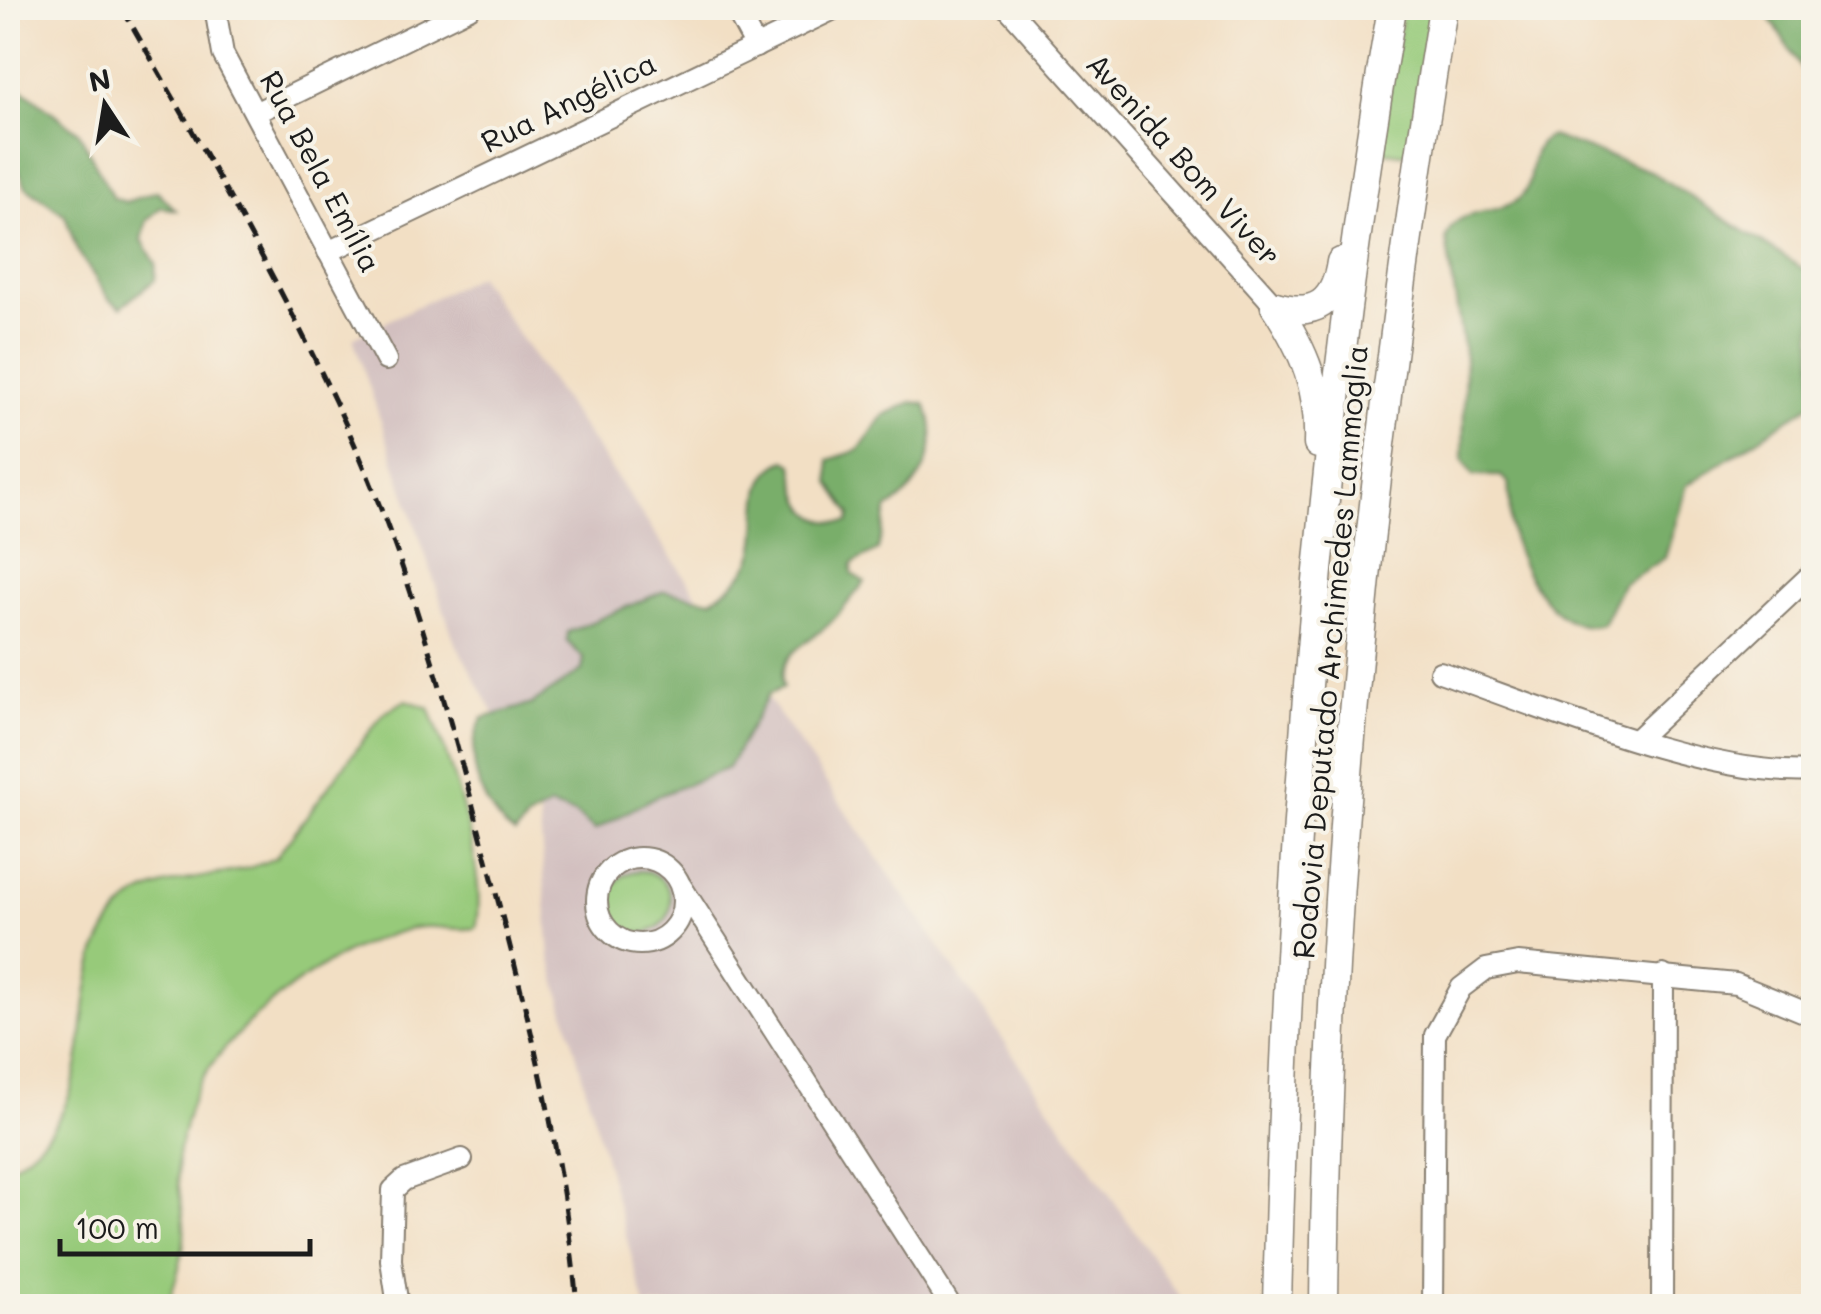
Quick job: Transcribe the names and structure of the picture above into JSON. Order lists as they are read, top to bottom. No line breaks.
{"streets":{"highway":["Rodovia Deputado Archimedes Lammoglia"],"street":["Rua Angélica","Avenida Bom Viver","Rua Bela Emília"]},"crossings":[["Rua Angélica","Rua Bela Emília"]],"scale_bar":"100 m","north":"top"}
